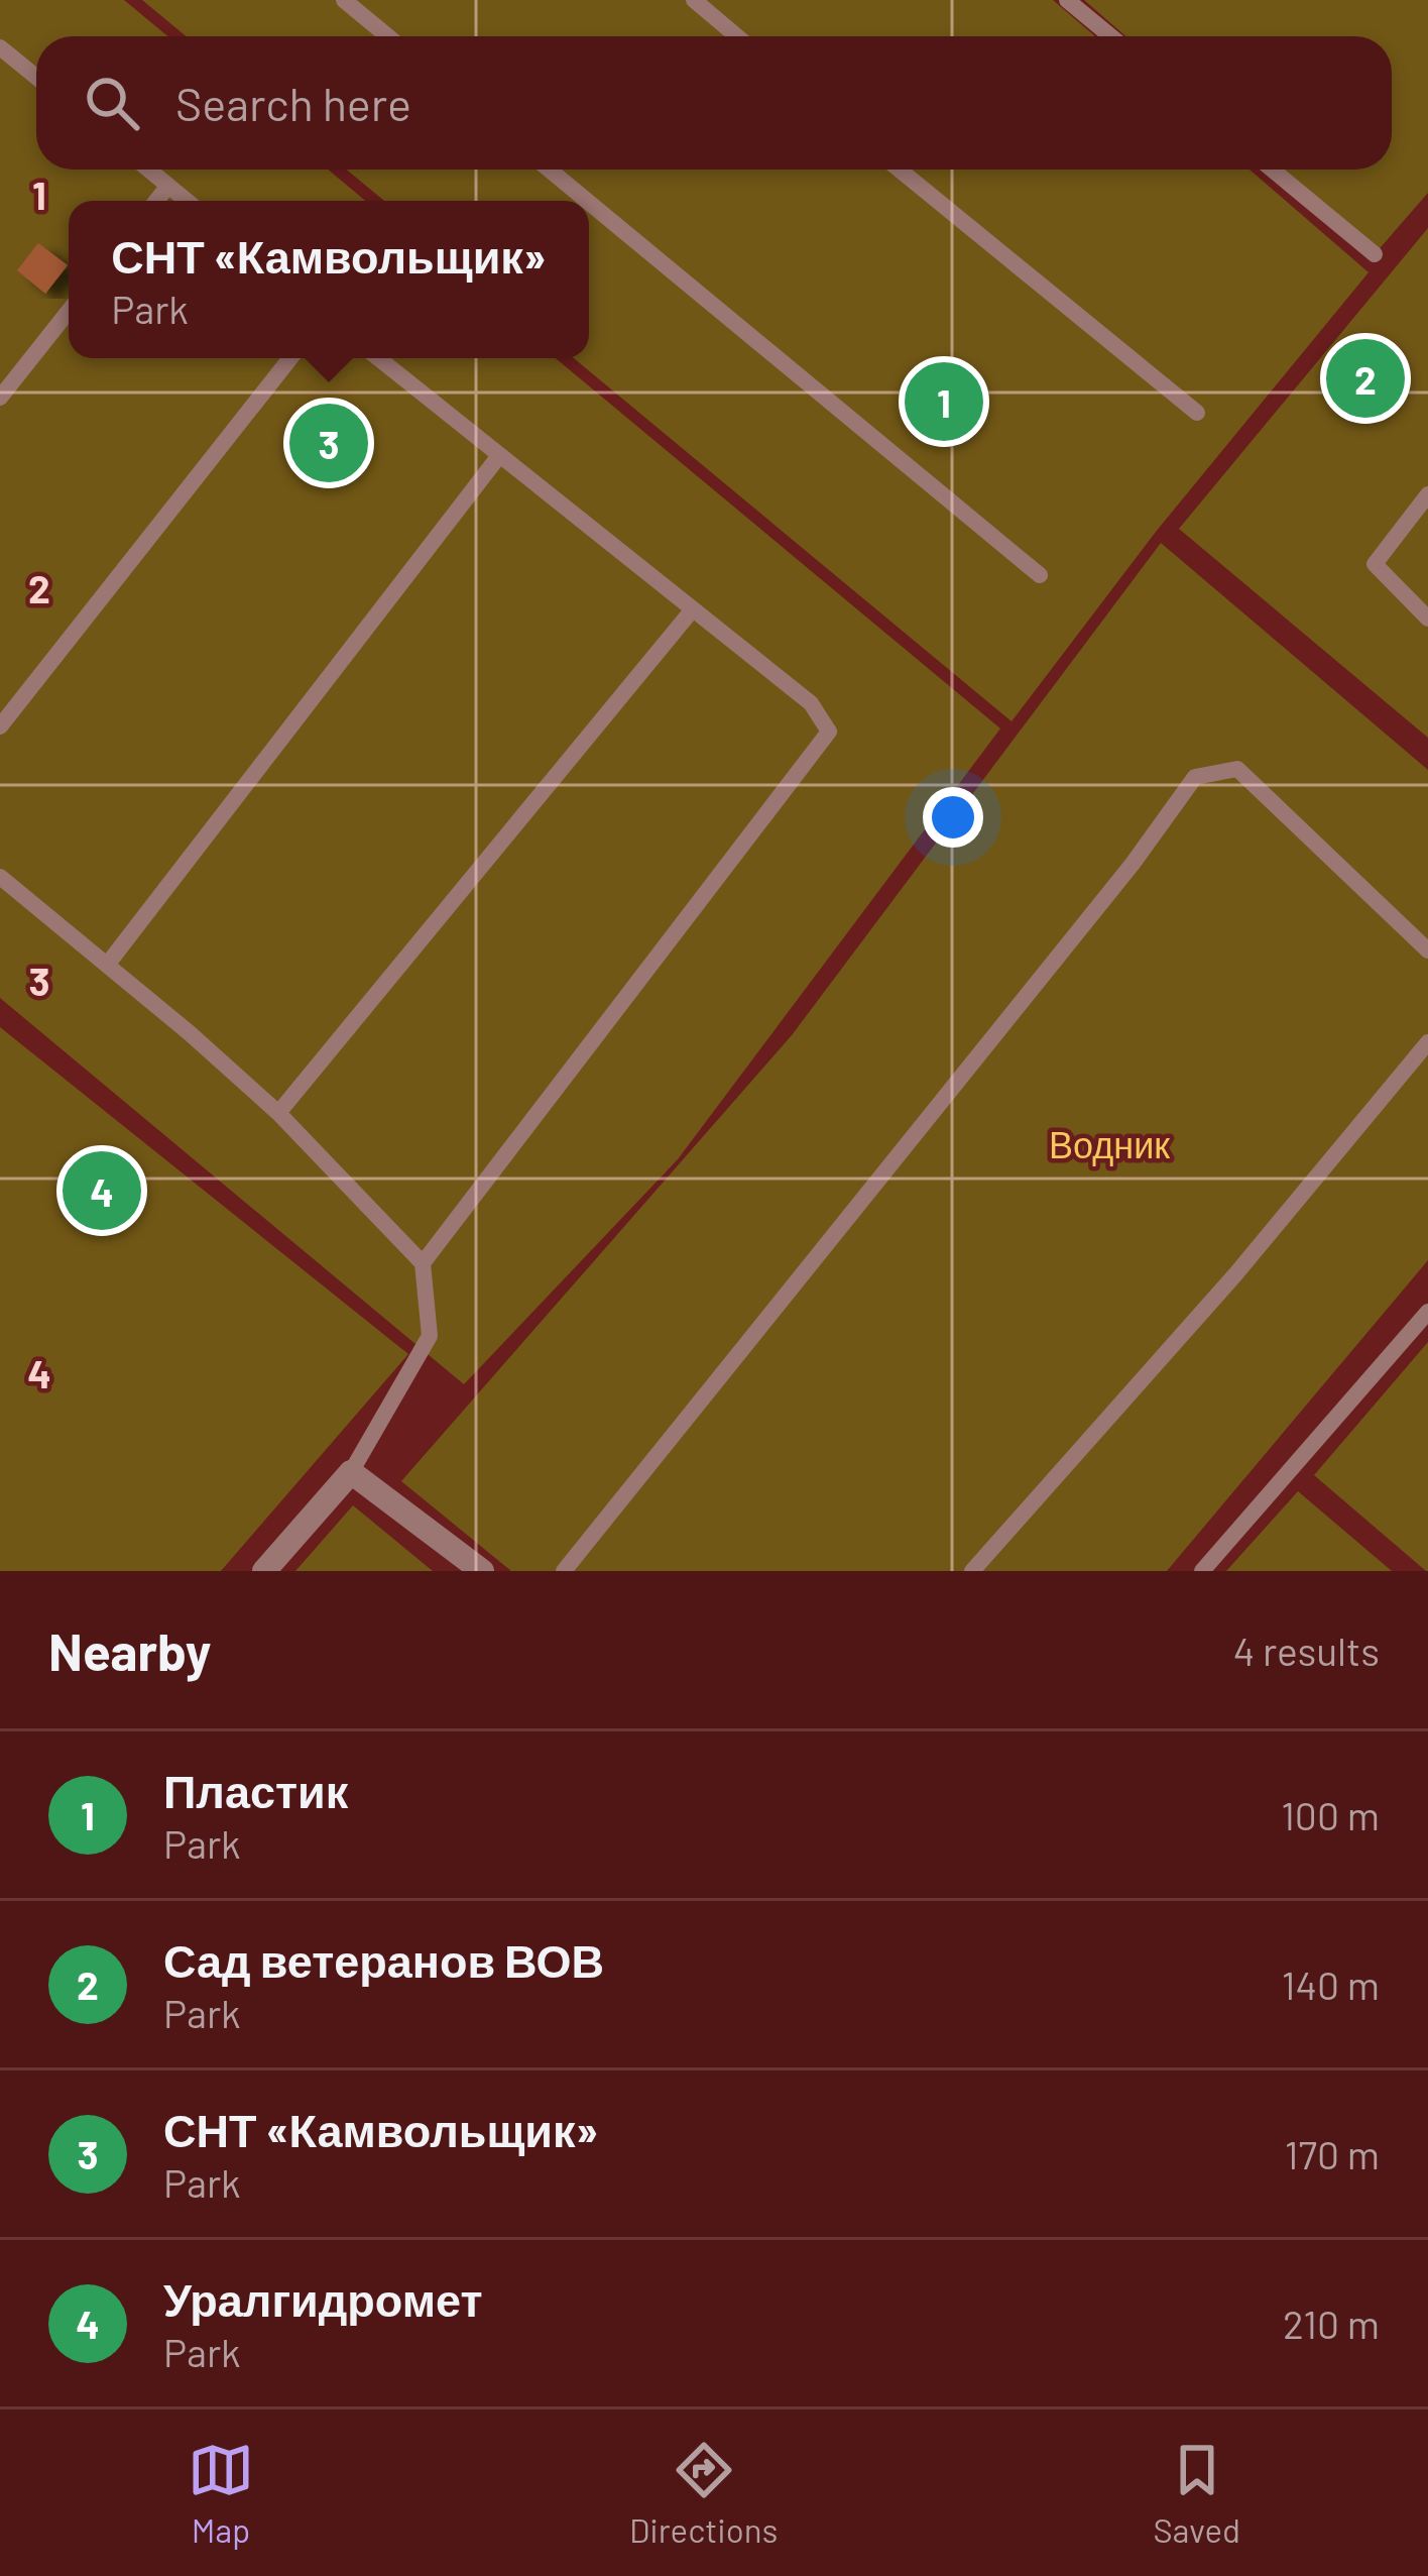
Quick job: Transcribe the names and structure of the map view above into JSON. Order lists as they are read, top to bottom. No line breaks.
{"parks":["Водник"],"page":{"search":"Search here","popup":["СНТ «Камвольщик»","Park"],"pins":["2","1","3","4"],"heading":["Nearby","4 results"],"list":[{"mark":"1","name":"Пластик","note":"Park","value":"100 m"},{"mark":"2","name":"Сад ветеранов ВОВ","note":"Park","value":"140 m"},{"mark":"3","name":"СНТ «Камвольщик»","note":"Park","value":"170 m"},{"mark":"4","name":"Уралгидромет","note":"Park","value":"210 m"}],"nav":["Map","Directions","Saved"]},"grid":{"rows":["1","2","3","4"]}}
